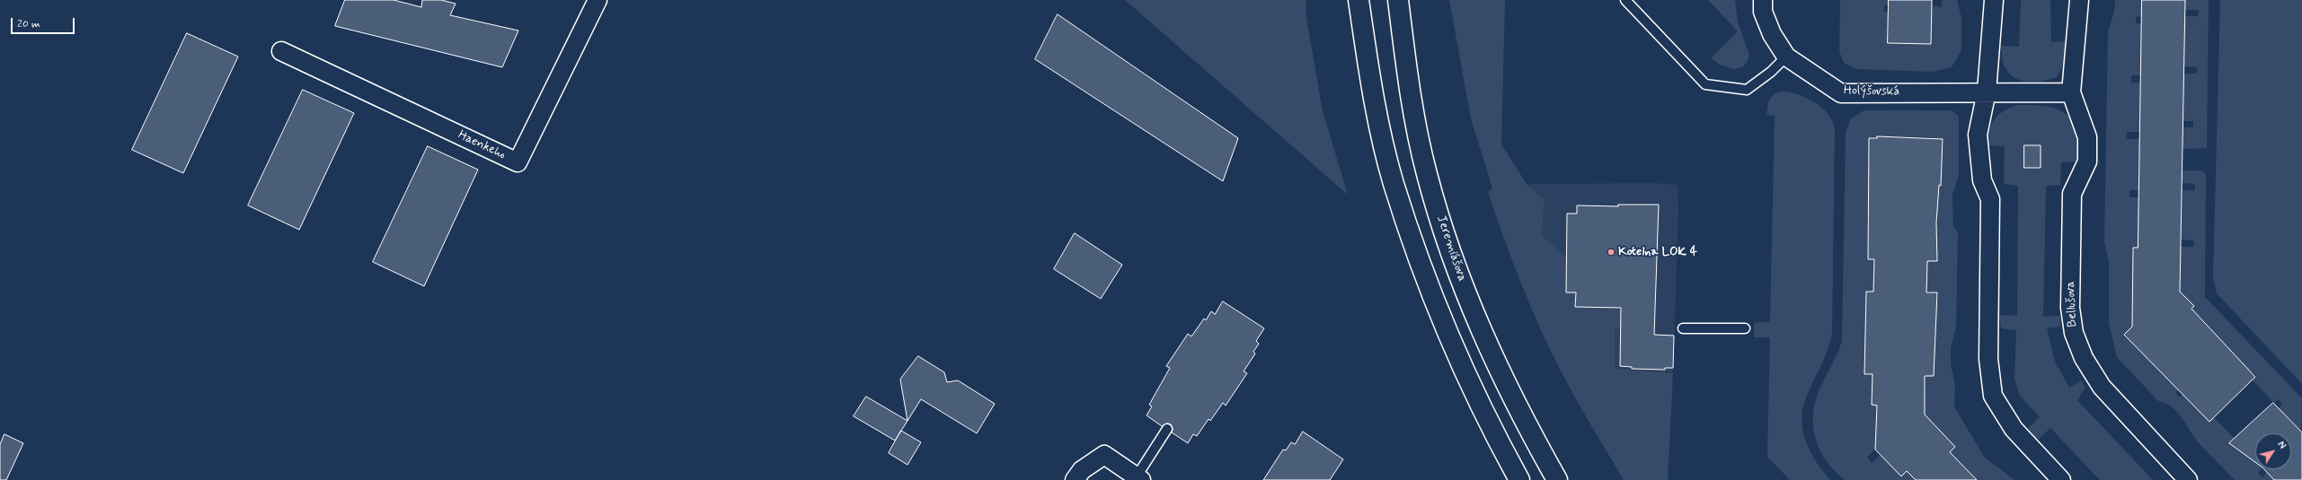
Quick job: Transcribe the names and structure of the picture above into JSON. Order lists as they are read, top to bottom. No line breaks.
{"streets":{"main road":["Jeremiášova"],"street":["Holýšovská","Haenkeho","Bellušova"]},"places":["Kotelna LOK 4"],"scale_bar":"20 m","north":"top right"}
